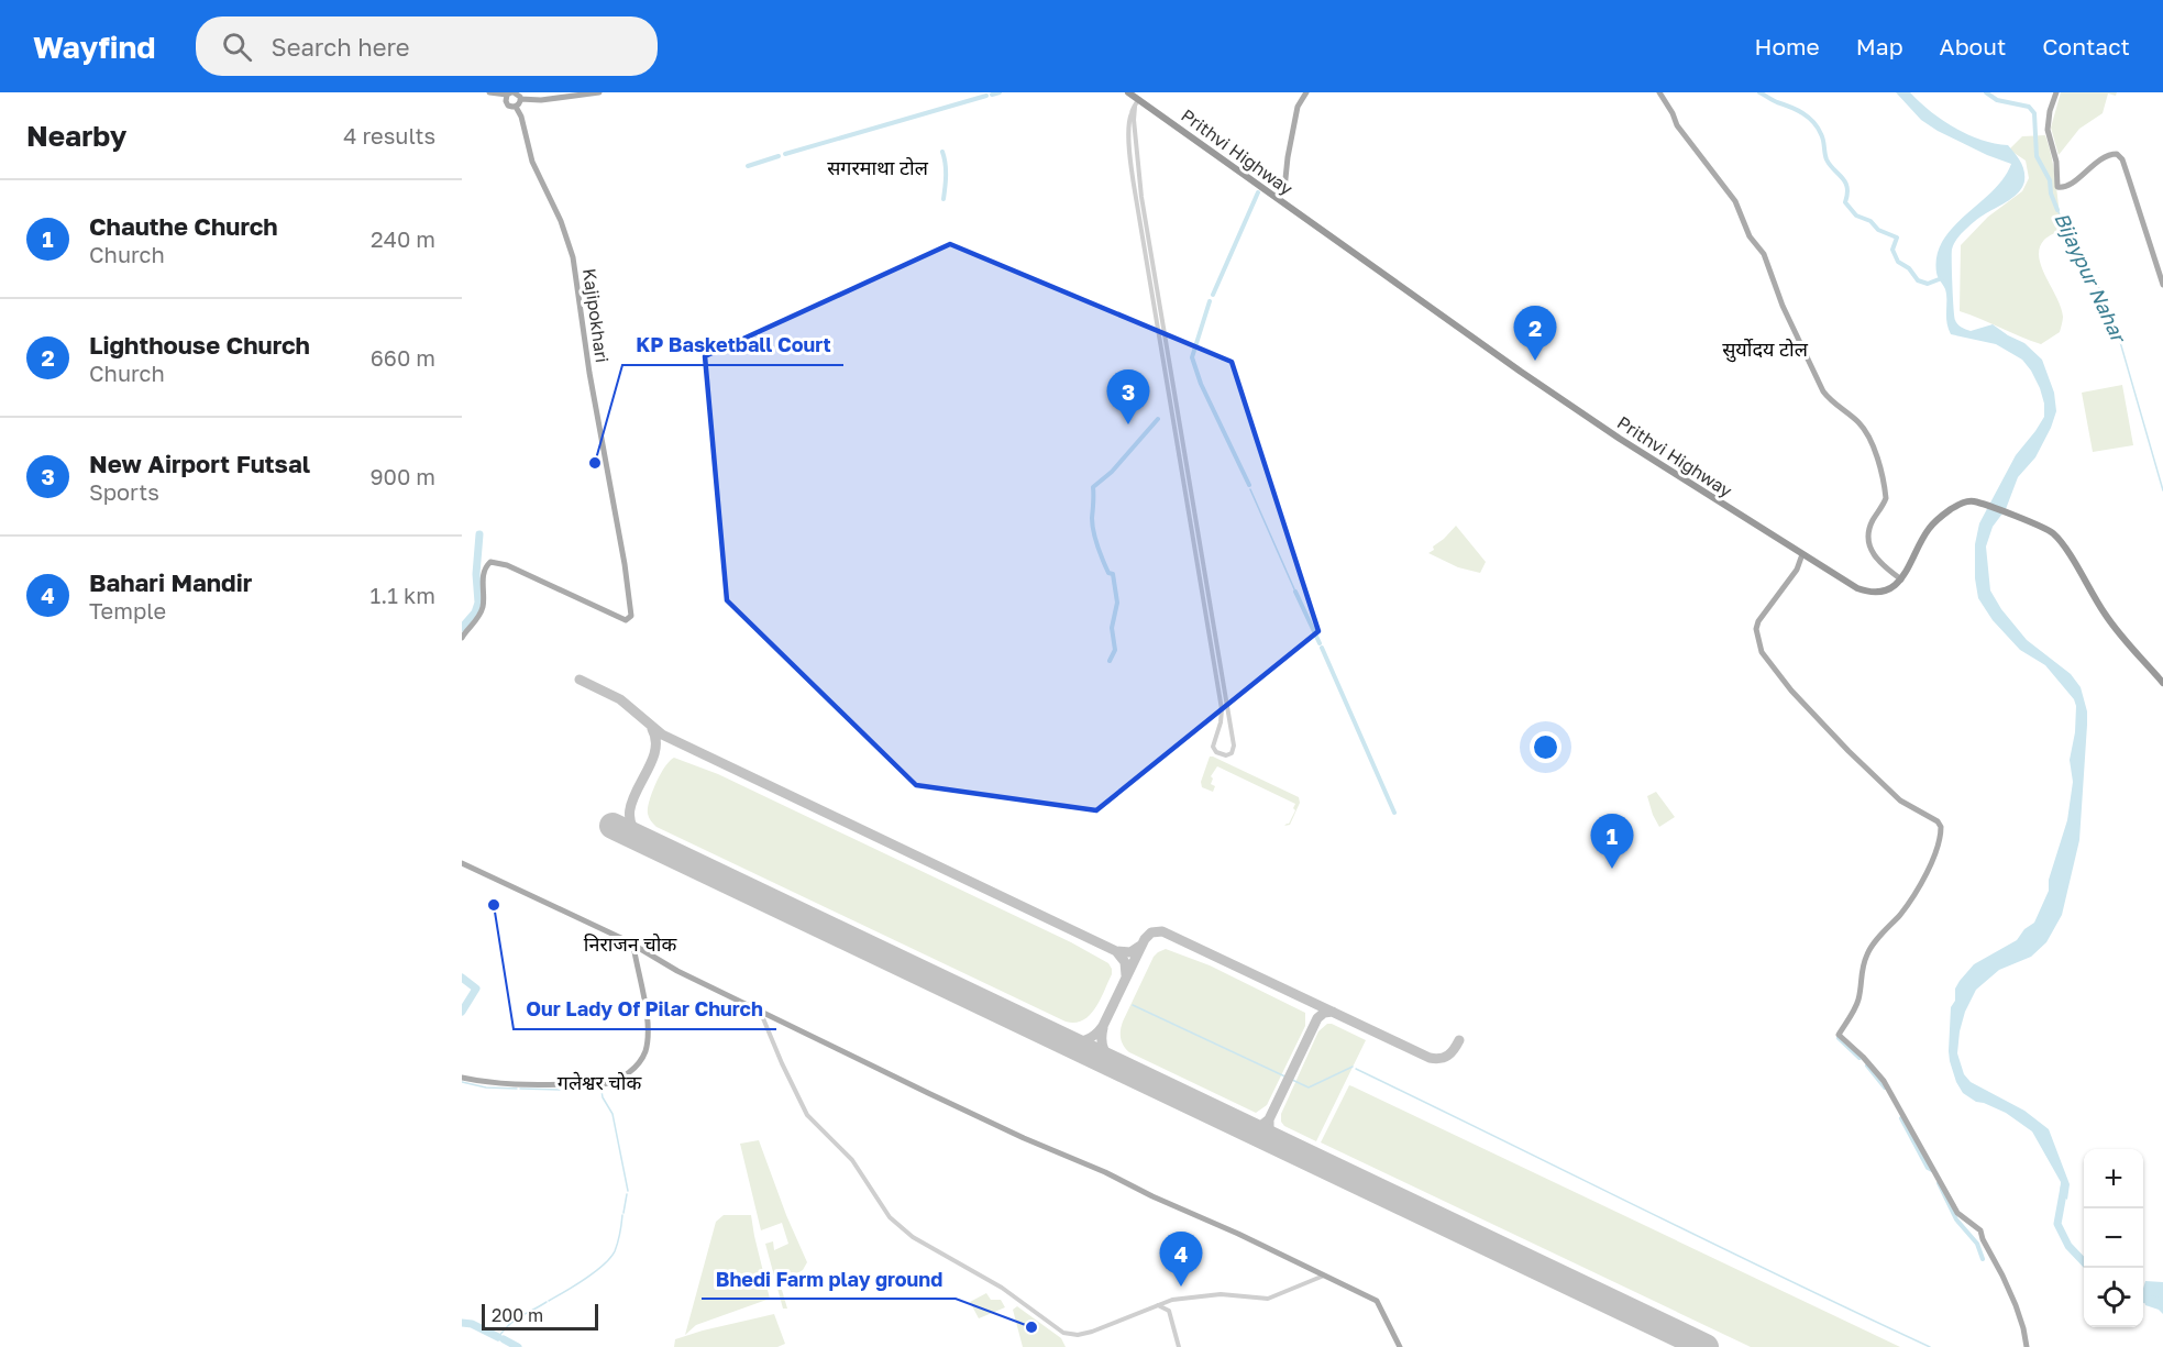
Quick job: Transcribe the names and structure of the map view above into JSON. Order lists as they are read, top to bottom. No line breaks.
{"streets":{"highway":["Prithvi Highway"],"main road":["Kajipokhari"]},"districts":["सगरमाथा टोल","सुर्योदय टोल","निराजन चोक","गलेश्वर चोक"],"water":["Bijaypur Nahar"],"places":["KP Basketball Court","Our Lady Of Pilar Church","Bhedi Farm play ground"],"scale_bar":"200 m","page":{"header":"Wayfind","search":"Search here","nav":["Home","Map","About","Contact"],"heading":["Nearby","4 results"],"list":[{"mark":"1","name":"Chauthe Church","note":"Church","value":"240 m"},{"mark":"2","name":"Lighthouse Church","note":"Church","value":"660 m"},{"mark":"3","name":"New Airport Futsal","note":"Sports","value":"900 m"},{"mark":"4","name":"Bahari Mandir","note":"Temple","value":"1.1 km"}],"pins":["2","3","1","4"],"map_buttons":["+","−"],"scale":"200 m"}}
